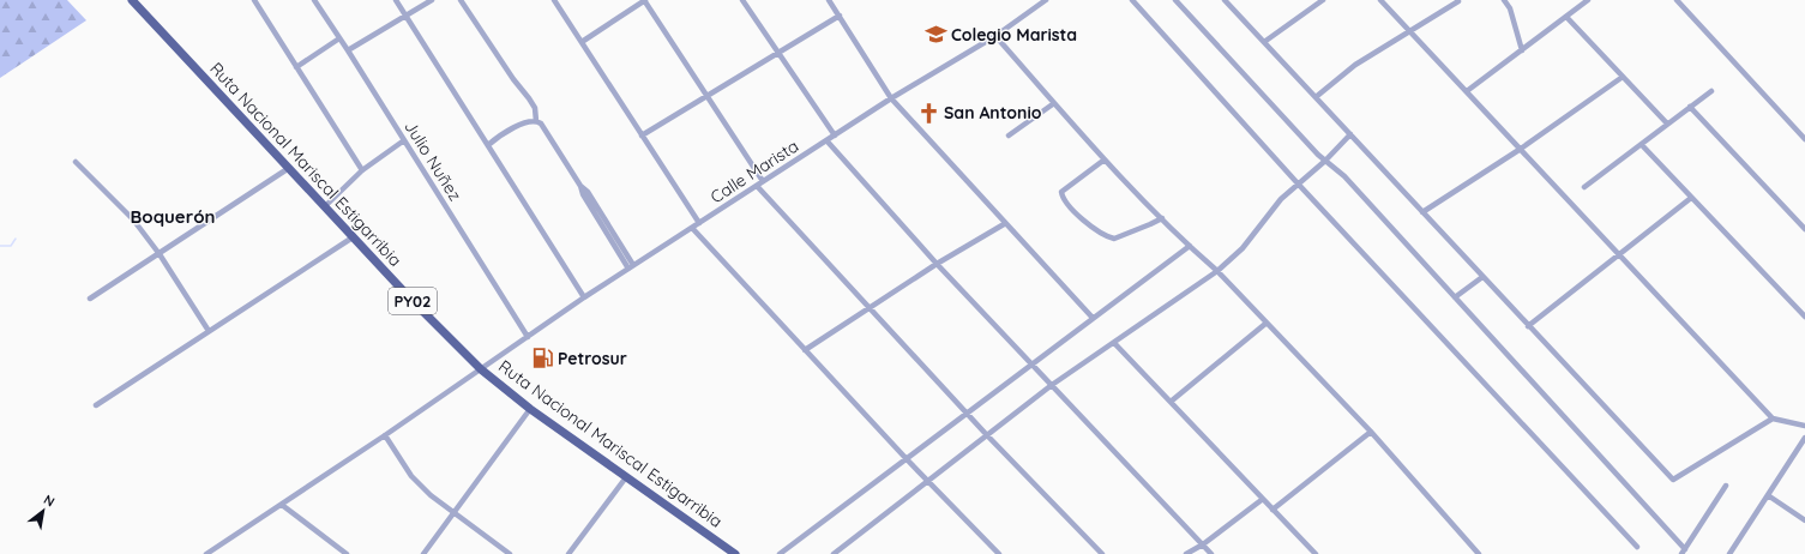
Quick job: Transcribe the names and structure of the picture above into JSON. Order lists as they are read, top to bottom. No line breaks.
{"streets":{"main road":["Ruta Nacional Mariscal Estigarribia","PY02"],"street":["Julio Nuñez","Calle Marista"]},"crossings":[["Julio Nuñez","Calle Marista"],["Ruta Nacional Mariscal Estigarribia","Calle Marista"]],"districts":["Boquerón"],"places":{"school or university":["Colegio Marista"],"church":["San Antonio"],"fuel station":["Petrosur"]},"north":"top right"}
